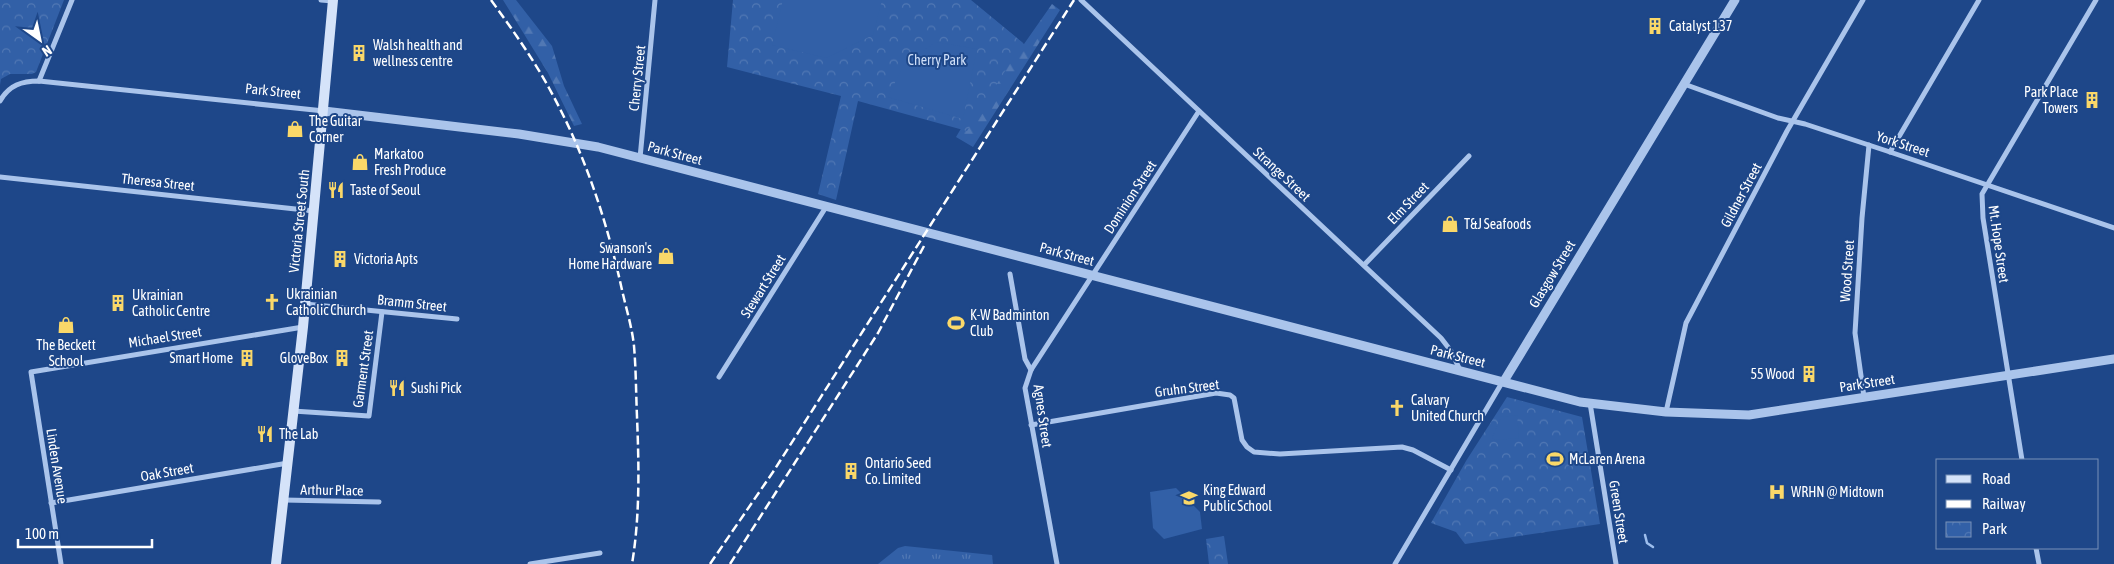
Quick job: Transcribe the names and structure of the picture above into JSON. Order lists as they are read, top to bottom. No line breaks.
{"streets":{"main road":["Victoria Street South"],"street":["Cherry Street","Park Street","York Street","Strange Street","Theresa Street","Gildner Street","Dominion Street","Elm Street","Mt. Hope Street","Wood Street","Glasgow Street","Stewart Street","Bramm Street","Michael Street","Garment Street","Gruhn Street","Agnes Street","Linden Avenue","Oak Street","Arthur Place","Green Street"]},"crossings":[["Cherry Street","Park Street"],["Park Street","Strange Street"],["Park Street","Gildner Street"],["Park Street","Dominion Street"],["Park Street","Victoria Street South"],["Park Street","Mt. Hope Street"],["Park Street","Wood Street"],["Park Street","Glasgow Street"],["Park Street","Stewart Street"],["Park Street","Green Street"],["York Street","Gildner Street"],["York Street","Mt. Hope Street"],["York Street","Wood Street"],["York Street","Glasgow Street"],["Strange Street","Dominion Street"],["Strange Street","Elm Street"],["Theresa Street","Victoria Street South"],["Dominion Street","Agnes Street"],["Victoria Street South","Bramm Street"],["Victoria Street South","Michael Street"],["Victoria Street South","Garment Street"],["Victoria Street South","Oak Street"],["Victoria Street South","Arthur Place"],["Glasgow Street","Gruhn Street"],["Bramm Street","Garment Street"],["Michael Street","Linden Avenue"],["Gruhn Street","Agnes Street"],["Linden Avenue","Oak Street"]],"parks":["Cherry Park"],"places":{"building":["Catalyst 137","Walsh health and wellness centre","Park Place Towers","Victoria Apts","Ukrainian Catholic Centre","Smart Home","GloveBox","55 Wood","Ontario Seed Co. Limited"],"shop":["The Guitar Corner","Markatoo Fresh Produce","T&J Seafoods","Swanson's Home Hardware","The Beckett School"],"restaurant":["Taste of Seoul","Sushi Pick","The Lab"],"church":["Ukrainian Catholic Church","Calvary United Church"],"sports":["K-W Badminton Club","McLaren Arena"],"hospital":["WRHN @ Midtown"],"school or university":["King Edward Public School"]},"legend":["Road","Railway","Park"],"scale_bar":"100 m","north":"bottom right"}
